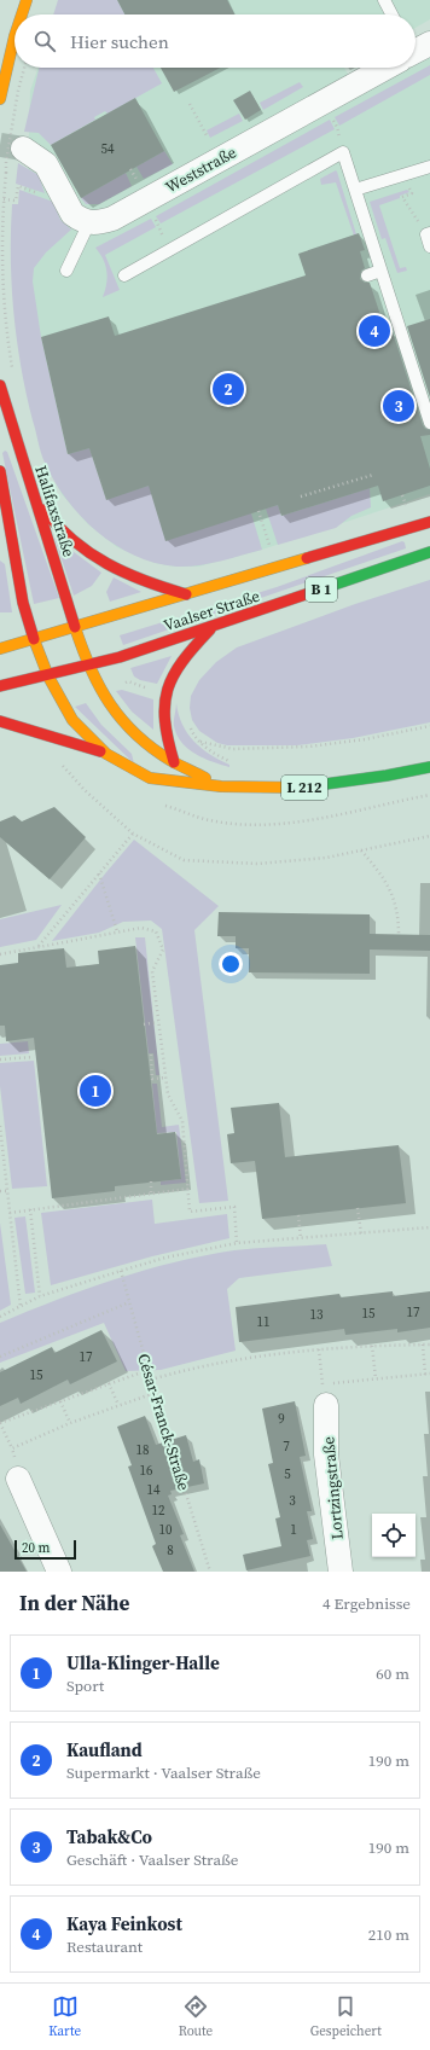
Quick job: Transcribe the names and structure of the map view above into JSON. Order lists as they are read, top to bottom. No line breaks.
{"streets":{"main road":["Halifaxstraße","B 1","Vaalser Straße","L 212"],"street":["Weststraße","Lortzingstraße"],"path":["César-Franck-Straße"]},"crossings":[["Halifaxstraße","Vaalser Straße"],["Halifaxstraße","L 212"],["Vaalser Straße","L 212"]],"house_numbers":["54","17","15","13","11","17","15","9","7","18","16","5","14","3","12","10","1","8"],"scale_bar":"20 m","page":{"search":"Hier suchen","pins":["4","2","3","1"],"scale":"20 m","heading":["In der Nähe","4 Ergebnisse"],"list":[{"mark":"1","name":"Ulla-Klinger-Halle","note":"Sport","value":"60 m"},{"mark":"2","name":"Kaufland","note":"Supermarkt · Vaalser Straße","value":"190 m"},{"mark":"3","name":"Tabak&Co","note":"Geschäft · Vaalser Straße","value":"190 m"},{"mark":"4","name":"Kaya Feinkost","note":"Restaurant","value":"210 m"}],"nav":["Karte","Route","Gespeichert"]}}
